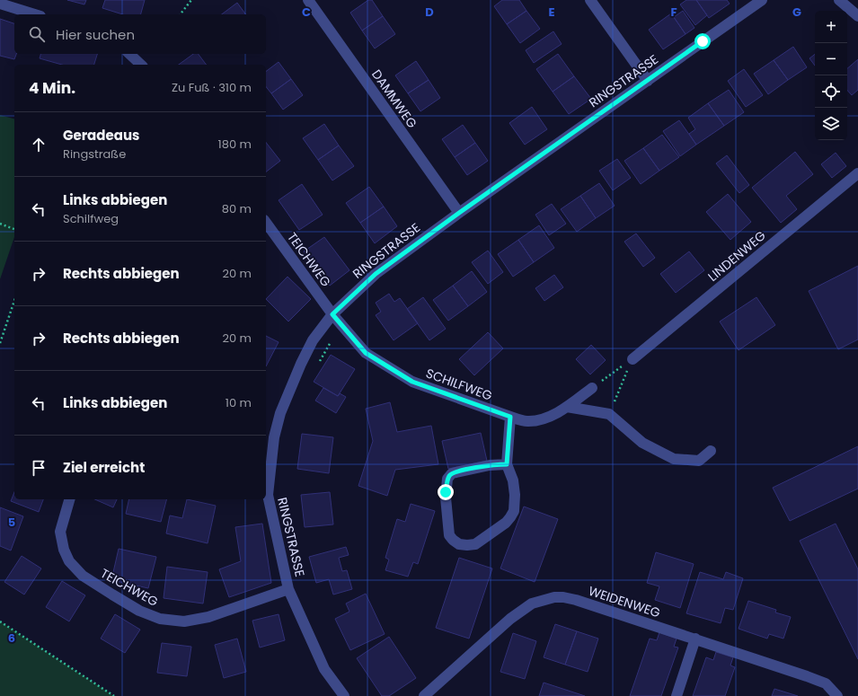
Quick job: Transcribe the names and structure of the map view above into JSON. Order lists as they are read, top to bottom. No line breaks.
{"streets":{"street":["RINGSTRASSE","DAMMWEG","LINDENWEG","TEICHWEG","SCHILFWEG","WEIDENWEG"]},"crossings":[["RINGSTRASSE","DAMMWEG"],["RINGSTRASSE","TEICHWEG"],["RINGSTRASSE","SCHILFWEG"],["TEICHWEG","SCHILFWEG"]],"page":{"map_buttons":["+","−"],"search":"Hier suchen","heading":["4 Min.","Zu Fuß · 310 m"],"list":[["Geradeaus","Ringstraße","180 m"],["Links abbiegen","Schilfweg","80 m"],["Rechts abbiegen","20 m"],["Rechts abbiegen","20 m"],["Links abbiegen","10 m"],"Ziel erreicht"]},"grid":{"columns":["C","D","E","F","G"],"rows":["5","6"]}}
